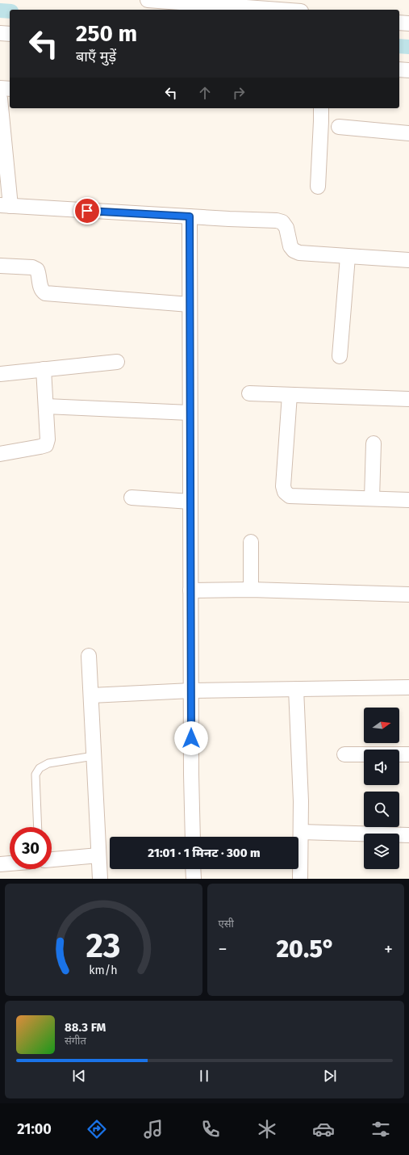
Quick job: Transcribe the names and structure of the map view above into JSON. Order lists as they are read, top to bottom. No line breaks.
{"north":"right","page":{"turn":["250 m","बाएँ मुड़ें"],"limit":"30","trip":"21:01 · 1 मिनट · 300 m","tile":"एसी","heat":["−","20.5°","+"],"song":["88.3 FM","संगीत"],"tabs":"21:00","gauge":["23","km/h"]}}
